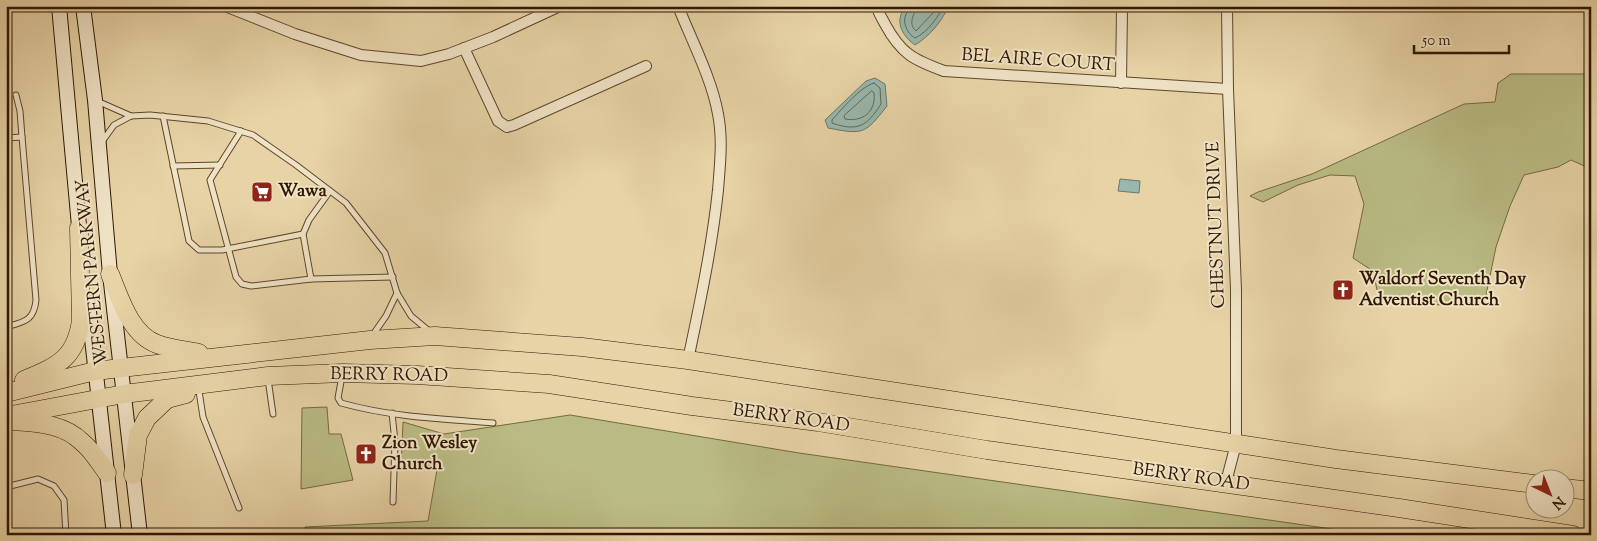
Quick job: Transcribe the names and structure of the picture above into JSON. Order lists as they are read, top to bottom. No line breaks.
{"streets":{"highway":["BERRY ROAD"],"main road":["WESTERN PARKWAY"],"street":["BEL AIRE COURT","CHESTNUT DRIVE"]},"crossings":[["BEL AIRE COURT","CHESTNUT DRIVE"],["CHESTNUT DRIVE","BERRY ROAD"],["WESTERN PARKWAY","BERRY ROAD"]],"places":{"supermarket":["Wawa"],"church":["Waldorf Seventh Day Adventist Church","Zion Wesley Church"]},"scale_bar":"50 m","north":"bottom right"}
